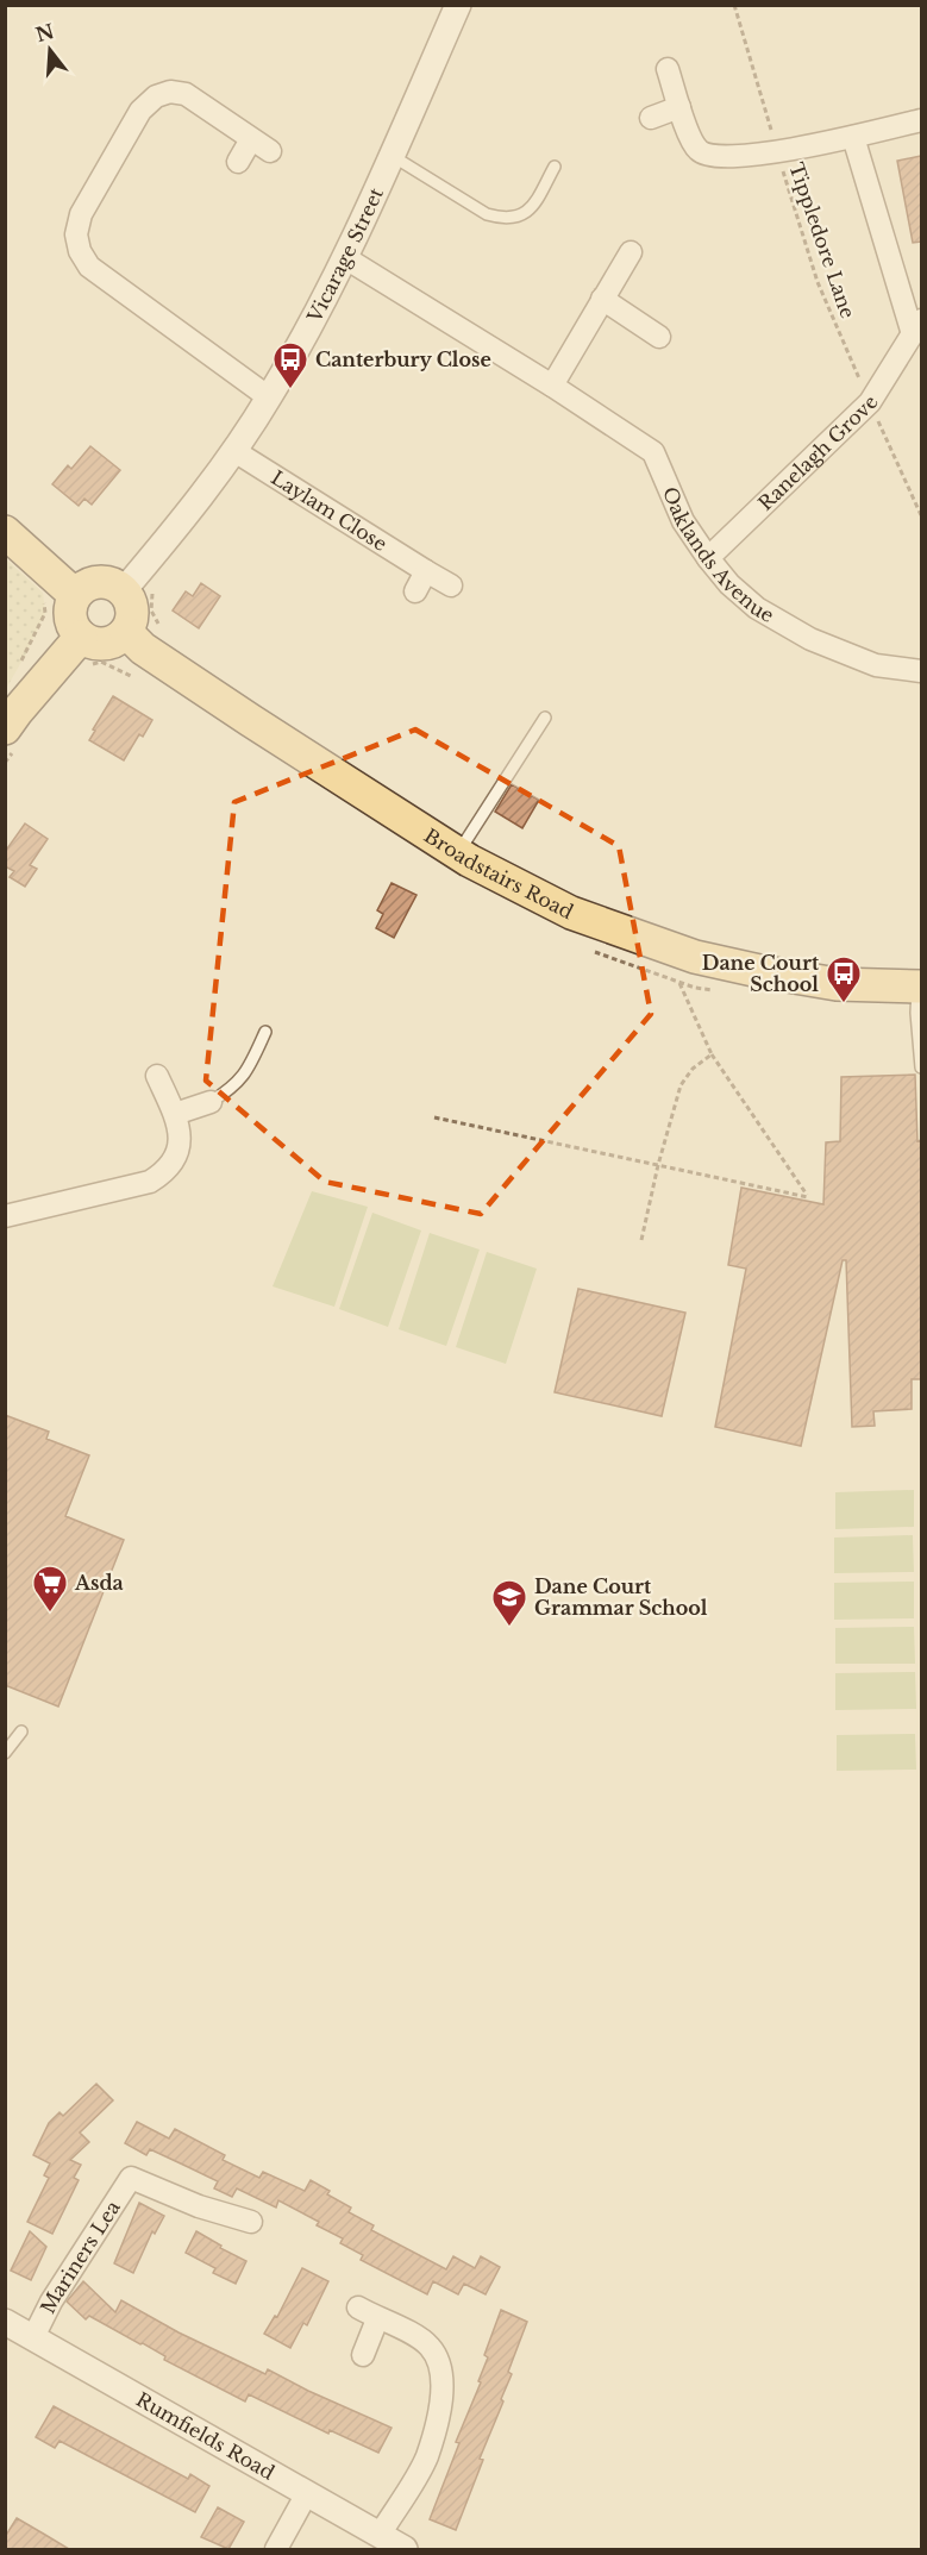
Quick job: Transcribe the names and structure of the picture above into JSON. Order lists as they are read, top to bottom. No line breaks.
{"streets":{"main road":["Broadstairs Road"],"street":["Vicarage Street","Ranelagh Grove","Laylam Close","Oaklands Avenue","Mariners Lea","Rumfields Road"],"path":["Tippledore Lane"]},"crossings":[["Tippledore Lane","Ranelagh Grove"],["Vicarage Street","Laylam Close"],["Vicarage Street","Oaklands Avenue"],["Vicarage Street","Broadstairs Road"],["Ranelagh Grove","Oaklands Avenue"],["Mariners Lea","Rumfields Road"]],"places":{"bus stop":["Canterbury Close","Dane Court School"],"supermarket":["Asda"],"school or university":["Dane Court Grammar School"]},"north":"top"}
